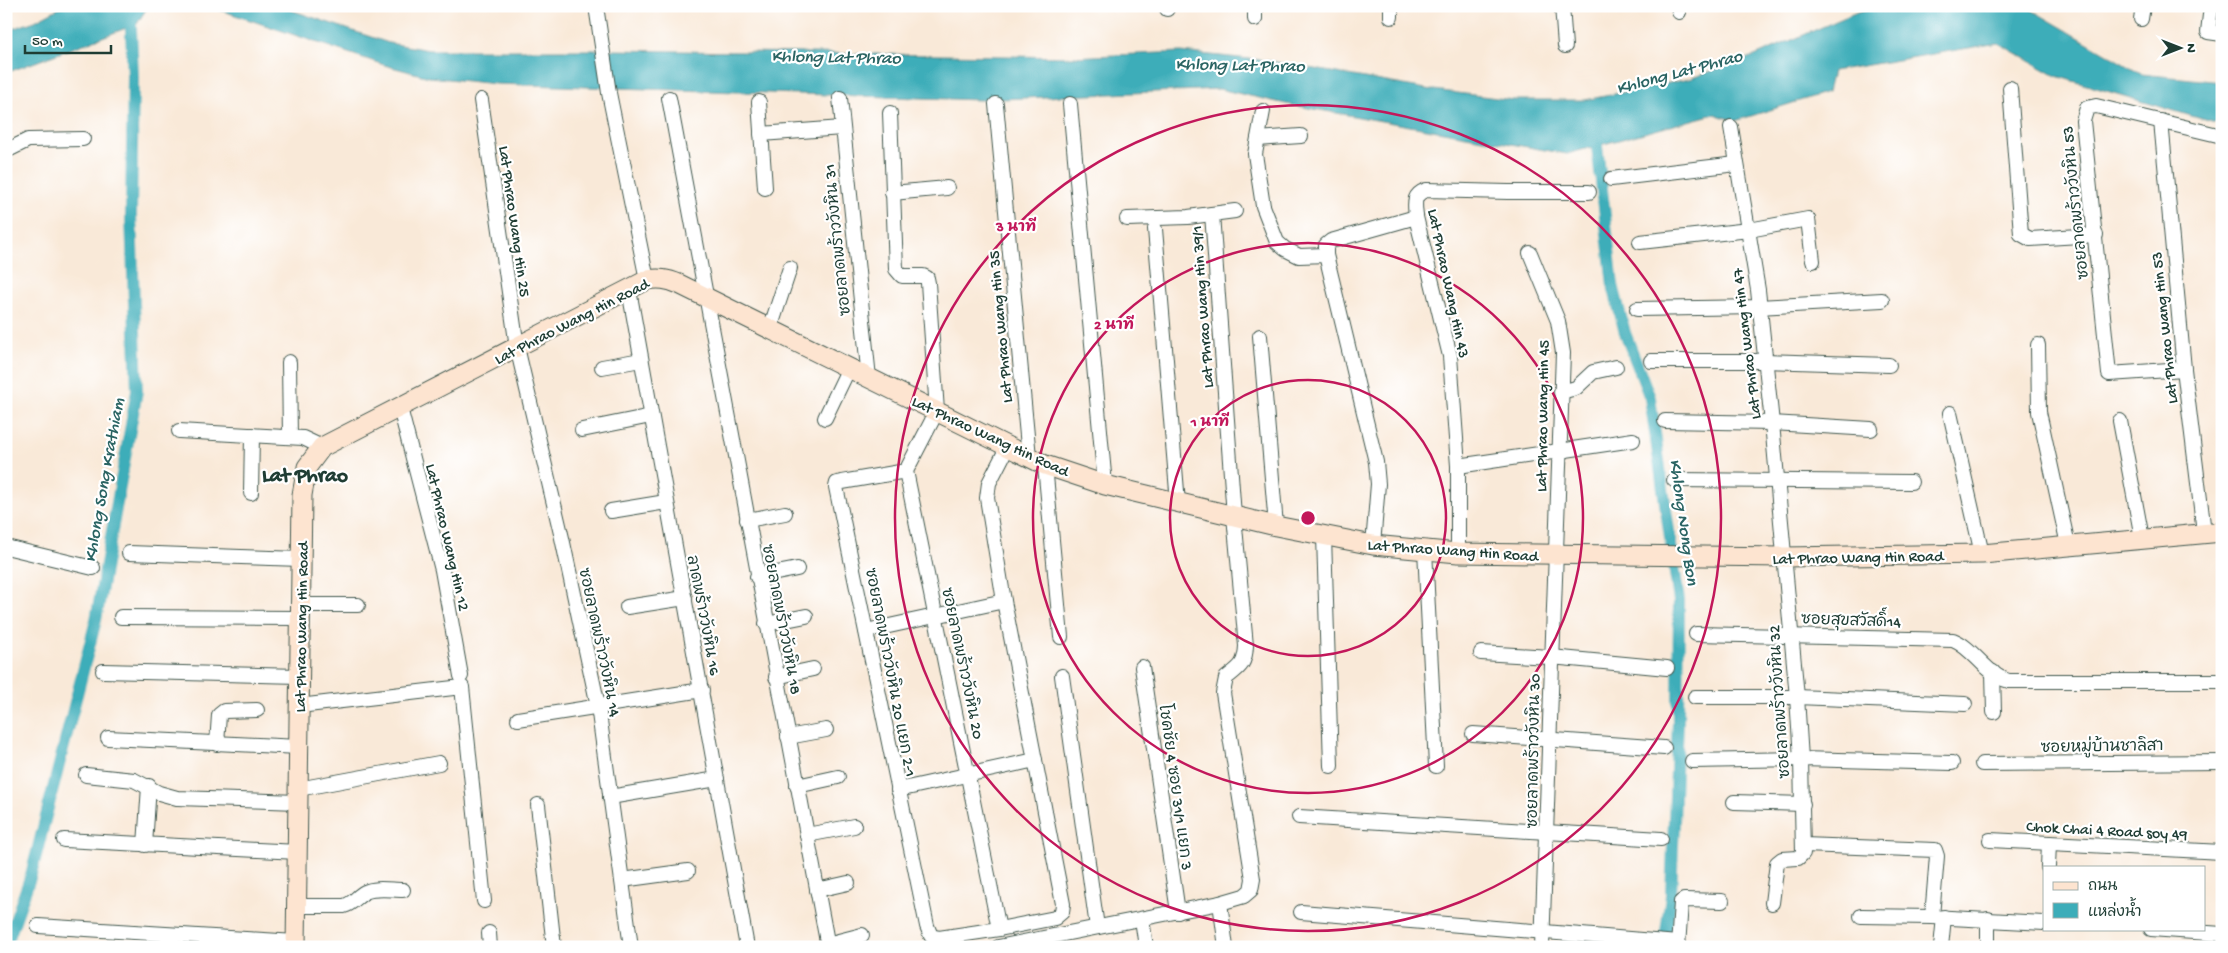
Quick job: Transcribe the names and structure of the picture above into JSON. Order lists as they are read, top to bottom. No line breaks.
{"streets":{"main road":["Lat Phrao Wang Hin Road"],"street":["ซอยลาดพร้าววังหิน 53","Lat Phrao Wang Hin 25","ซอยลาดพร้าววังหิน 31","Lat Phrao Wang Hin 43","Lat Phrao Wang Hin 39/1","Lat Phrao Wang Hin 35","Lat Phrao Wang Hin 53","Lat Phrao Wang Hin 47","Lat Phrao Wang Hin 45","Lat Phrao Wang Hin 12","ลาดพร้าววังหิน 16","ซอยลาดพร้าววังหิน 18","ซอยสุขสวัสดิ์14","ซอยลาดพร้าววังหิน 14","ซอยลาดพร้าววังหิน 20","ซอยลาดพร้าววังหิน 20 แยก 2-1","ซอยลาดพร้าววังหิน 32","ซอยหมู่บ้านชาลิสา","ซอยลาดพร้าววังหิน 30","โชคชัย 4 ซอย 31/1 แยก 3","Chok Chai 4 Road soy 49"]},"crossings":[["ซอยลาดพร้าววังหิน 53","Lat Phrao Wang Hin 53"],["Lat Phrao Wang Hin 25","Lat Phrao Wang Hin Road"],["Lat Phrao Wang Hin 25","ซอยลาดพร้าววังหิน 14"],["ซอยลาดพร้าววังหิน 31","Lat Phrao Wang Hin Road"],["Lat Phrao Wang Hin 43","Lat Phrao Wang Hin Road"],["Lat Phrao Wang Hin 39/1","Lat Phrao Wang Hin Road"],["Lat Phrao Wang Hin 39/1","โชคชัย 4 ซอย 31/1 แยก 3"],["Lat Phrao Wang Hin Road","Lat Phrao Wang Hin 35"],["Lat Phrao Wang Hin Road","Lat Phrao Wang Hin 53"],["Lat Phrao Wang Hin Road","Lat Phrao Wang Hin 47"],["Lat Phrao Wang Hin Road","Lat Phrao Wang Hin 45"],["Lat Phrao Wang Hin Road","Lat Phrao Wang Hin 12"],["Lat Phrao Wang Hin Road","ลาดพร้าววังหิน 16"],["Lat Phrao Wang Hin Road","ซอยลาดพร้าววังหิน 18"],["Lat Phrao Wang Hin Road","ซอยลาดพร้าววังหิน 14"],["Lat Phrao Wang Hin Road","ซอยลาดพร้าววังหิน 32"],["Lat Phrao Wang Hin Road","ซอยลาดพร้าววังหิน 30"],["Lat Phrao Wang Hin 47","ซอยลาดพร้าววังหิน 32"],["Lat Phrao Wang Hin 45","ซอยลาดพร้าววังหิน 30"],["ซอยสุขสวัสดิ์14","ซอยลาดพร้าววังหิน 32"],["ซอยลาดพร้าววังหิน 20","ซอยลาดพร้าววังหิน 20 แยก 2-1"]],"districts":["Lat Phrao"],"water":["Khlong Lat Phrao","Khlong Song Krathiam","Khlong Nong Bon"],"legend":["ถนน","แหล่งน้ำ"],"scale_bar":"50 m","north":"right","rings":["3 นาที","2 นาที","1 นาที"]}
